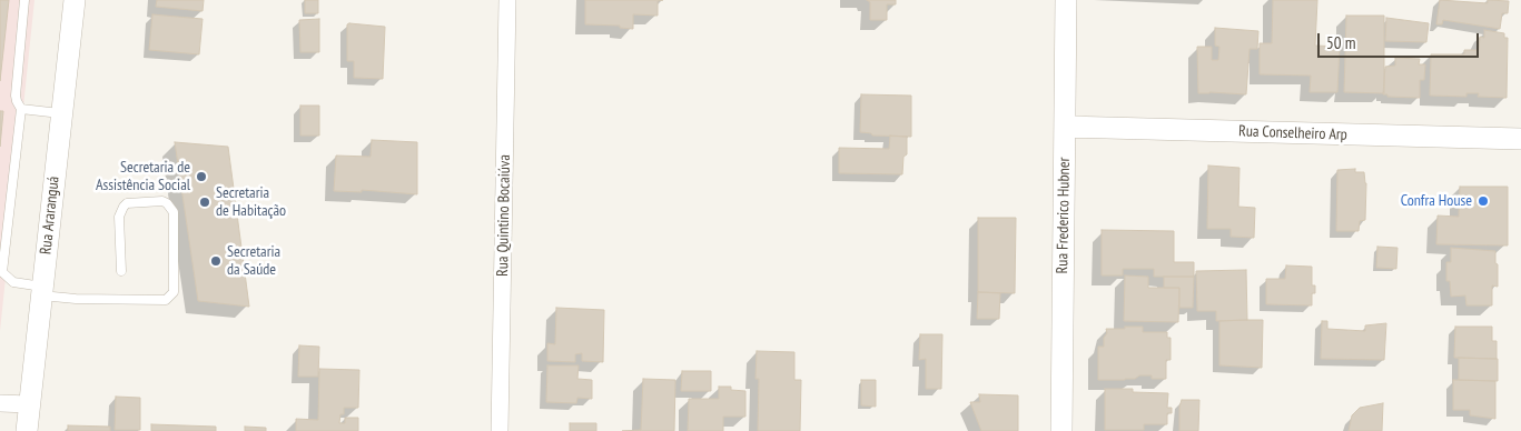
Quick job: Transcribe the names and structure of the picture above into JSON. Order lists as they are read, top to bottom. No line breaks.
{"streets":{"street":["Rua Conselheiro Arp","Rua Araranguá","Rua Quintino Bocaiúva","Rua Frederico Hubner"]},"crossings":[["Rua Conselheiro Arp","Rua Frederico Hubner"]],"places":["Secretaria de Assistência Social","Confra House","Secretaria de Habitação","Secretaria da Saúde"],"scale_bar":"50 m"}
